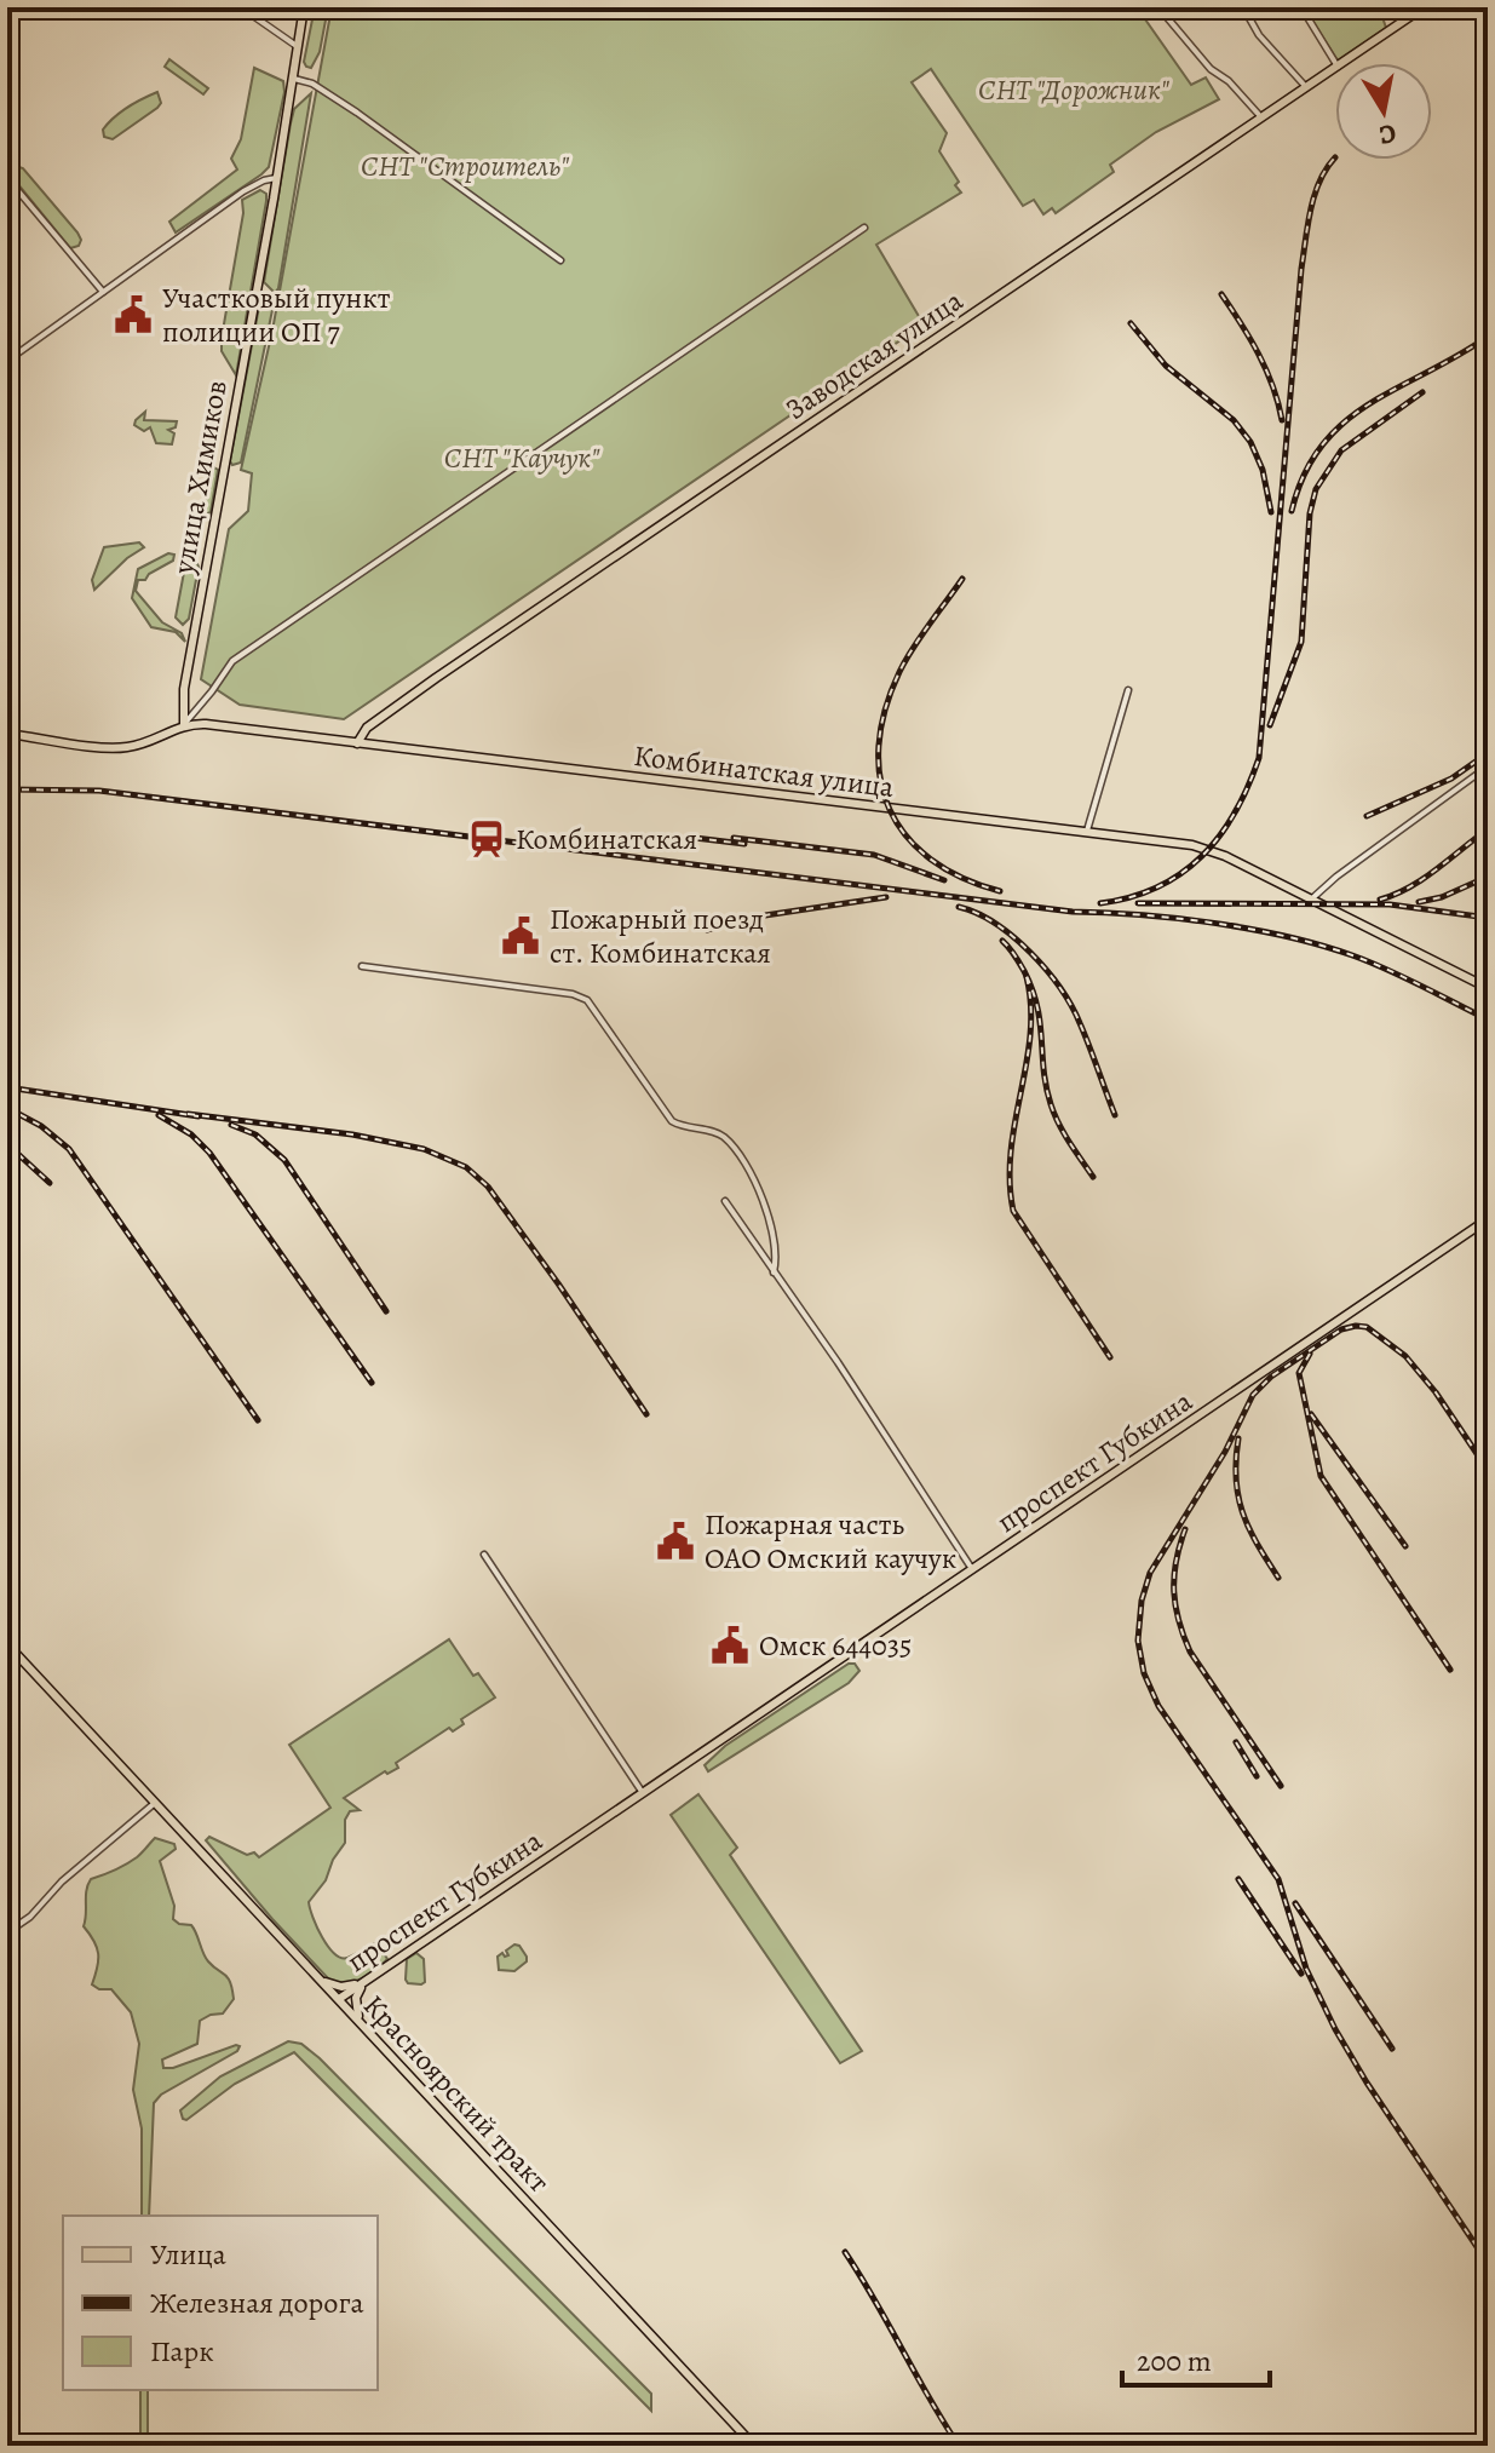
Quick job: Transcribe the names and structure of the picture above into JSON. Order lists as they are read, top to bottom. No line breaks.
{"streets":{"main road":["Заводская улица","улица Химиков","Комбинатская улица","проспект Губкина","Красноярский тракт"]},"crossings":[["Заводская улица","Комбинатская улица"],["улица Химиков","Комбинатская улица"],["проспект Губкина","Красноярский тракт"]],"parks":["СНТ \"Дорожник\"","СНТ \"Строитель\"","СНТ \"Каучук\""],"places":{"public building":["Участковый пункт полиции ОП 7","Пожарный поезд ст. Комбинатская","Пожарная часть ОАО Омский каучук","Омск 644035"],"station":["Комбинатская"]},"legend":["Улица","Железная дорога","Парк"],"scale_bar":"200 m","north":"bottom"}
